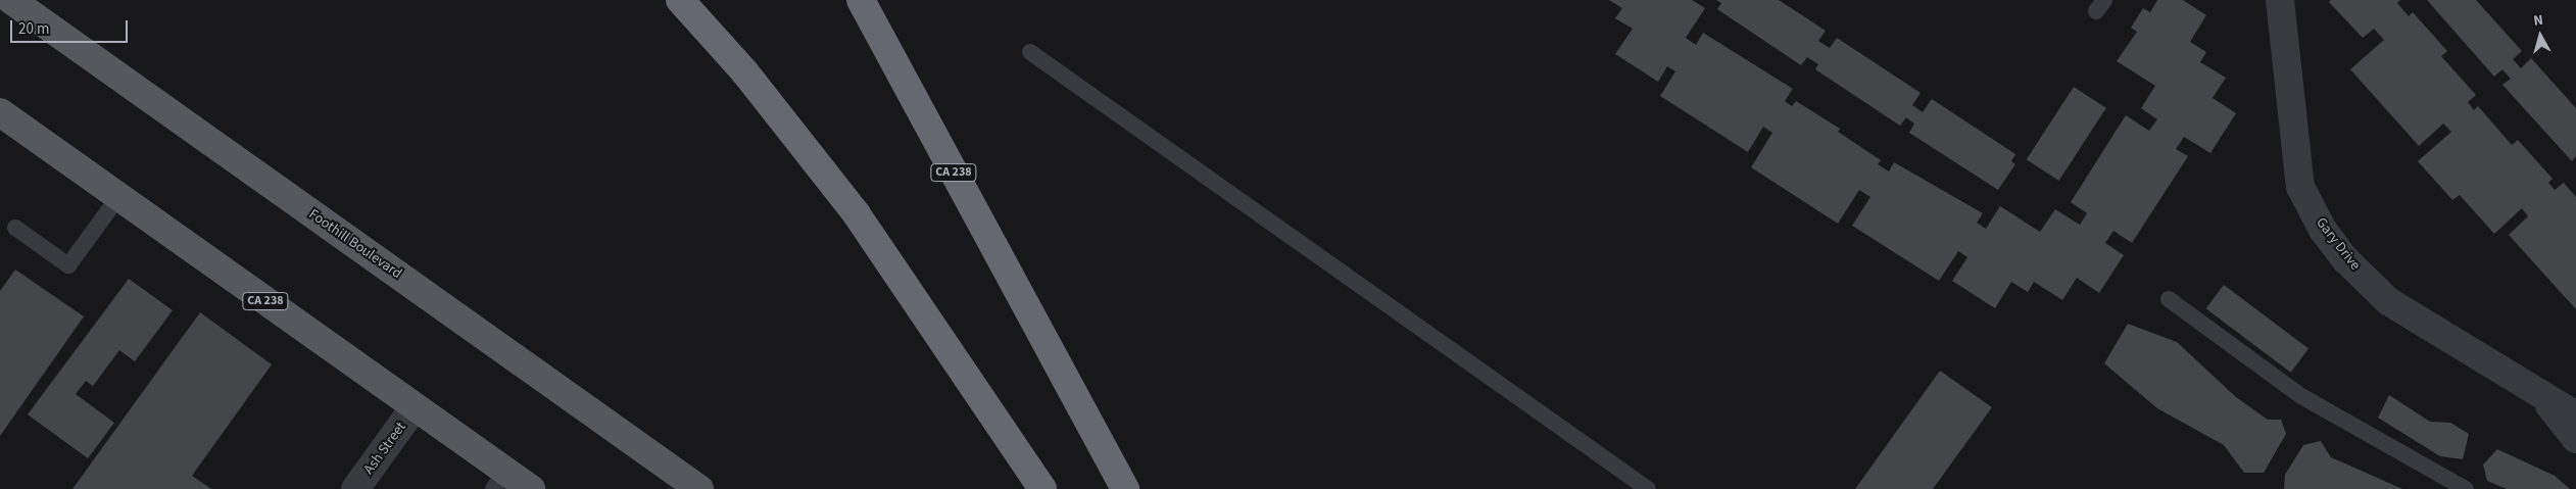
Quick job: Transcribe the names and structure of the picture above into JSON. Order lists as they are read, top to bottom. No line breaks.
{"streets":{"highway":["CA 238"],"main road":["Foothill Boulevard"],"street":["Gary Drive","Ash Street"]},"crossings":[["CA 238","Ash Street"]],"scale_bar":"20 m","north":"top"}
